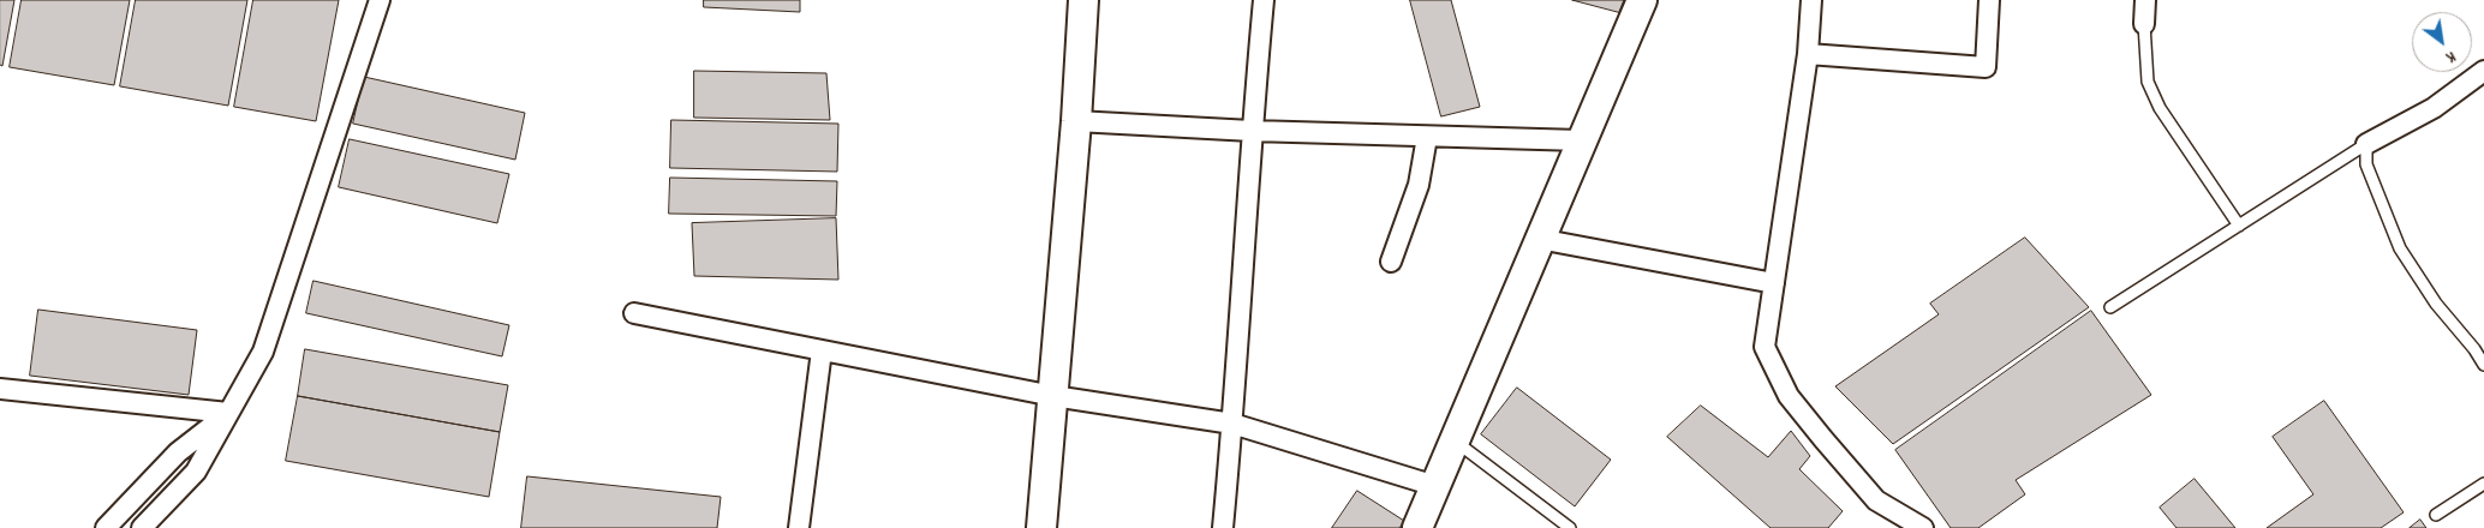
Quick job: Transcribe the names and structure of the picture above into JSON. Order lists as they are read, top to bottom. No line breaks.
{"north":"bottom right"}
